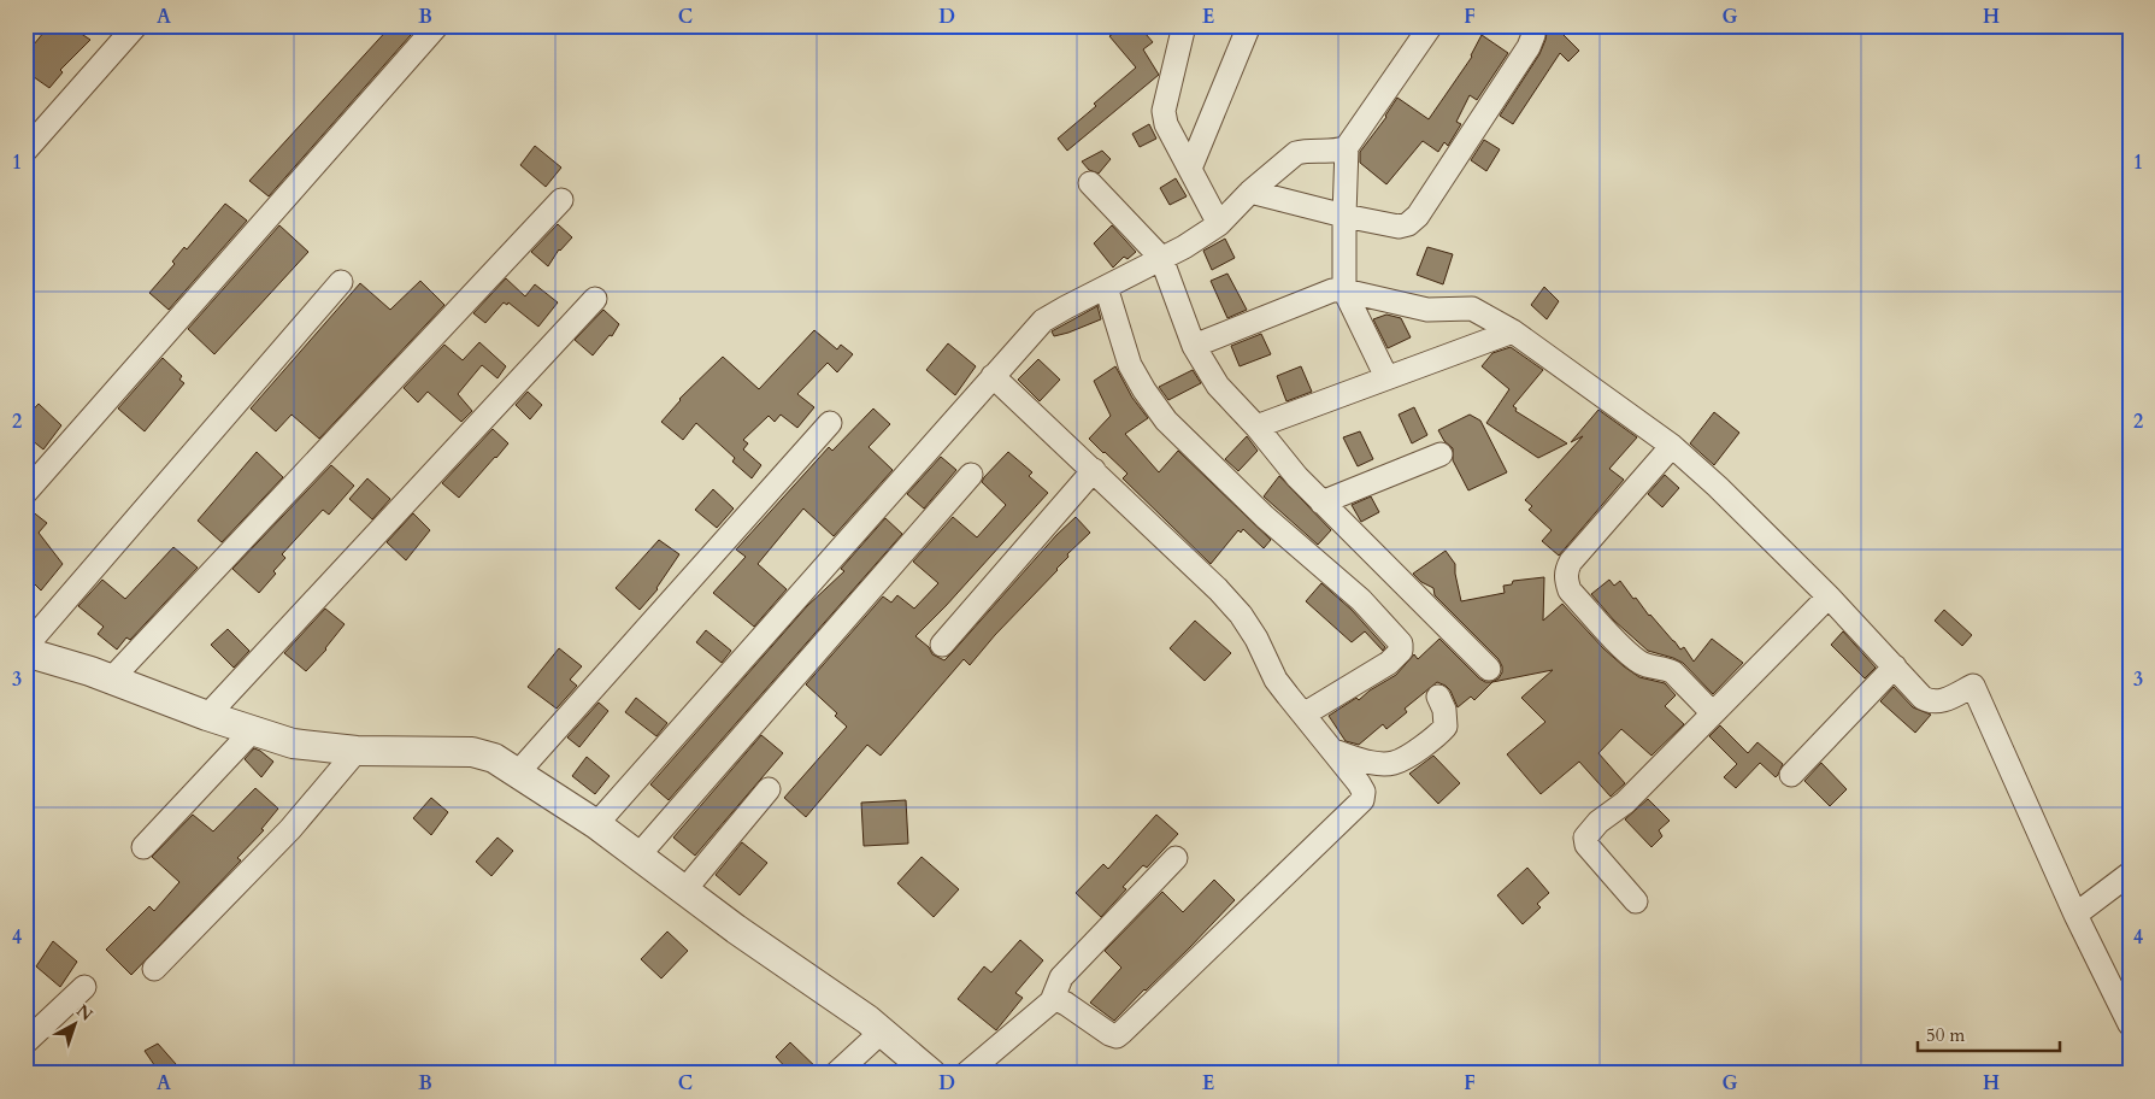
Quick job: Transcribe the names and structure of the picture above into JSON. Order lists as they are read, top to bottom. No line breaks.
{"scale_bar":"50 m","north":"top right","grid":{"columns":["A","B","C","D","E","F","G","H"],"rows":["1","2","3","4"]}}
